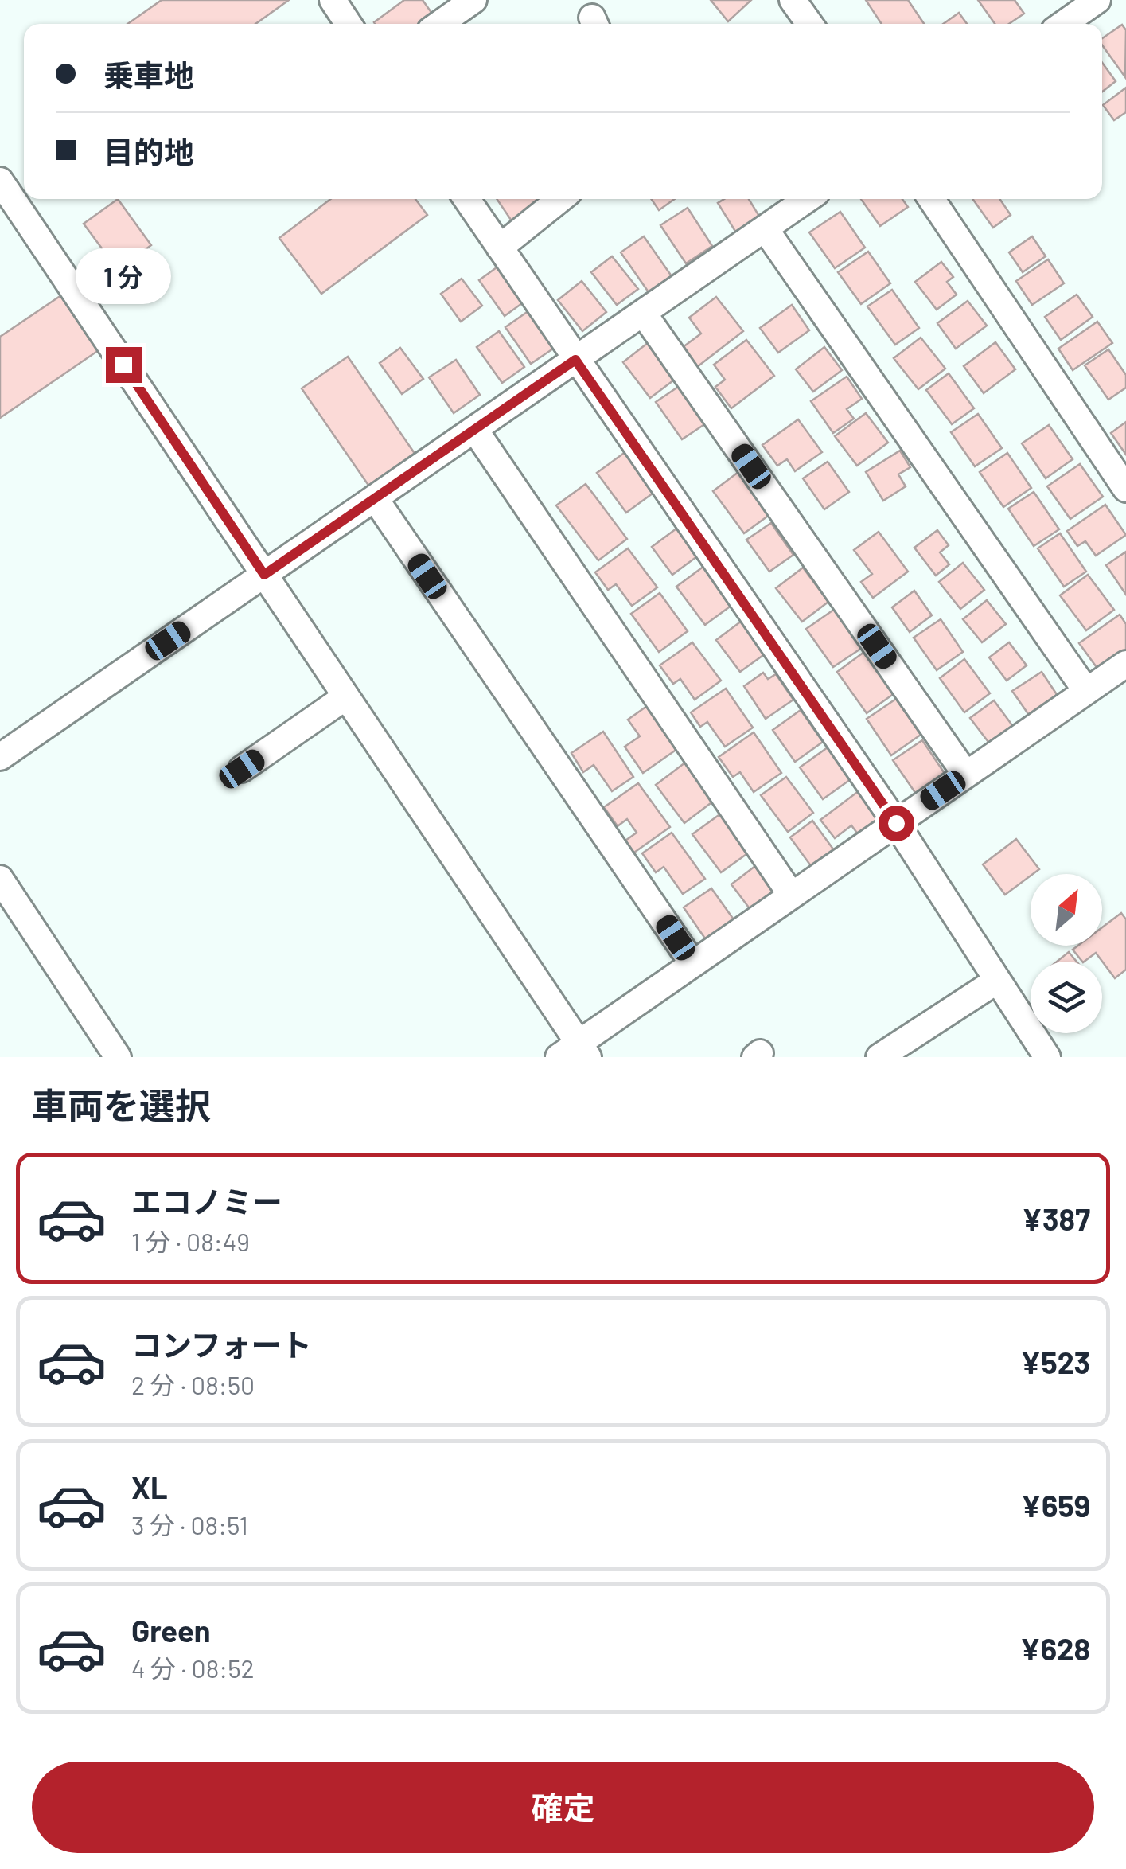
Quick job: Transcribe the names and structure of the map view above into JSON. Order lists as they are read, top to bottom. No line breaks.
{"north":"top right","page":{"banner":["乗車地","目的地"],"bubble":"1 分","heading":"車両を選択","list":[{"name":"エコノミー","note":"1 分 · 08:49","value":"¥387"},{"name":"コンフォート","note":"2 分 · 08:50","value":"¥523"},{"name":"XL","note":"3 分 · 08:51","value":"¥659"},{"name":"Green","note":"4 分 · 08:52","value":"¥628"}],"buttons":"確定"}}
